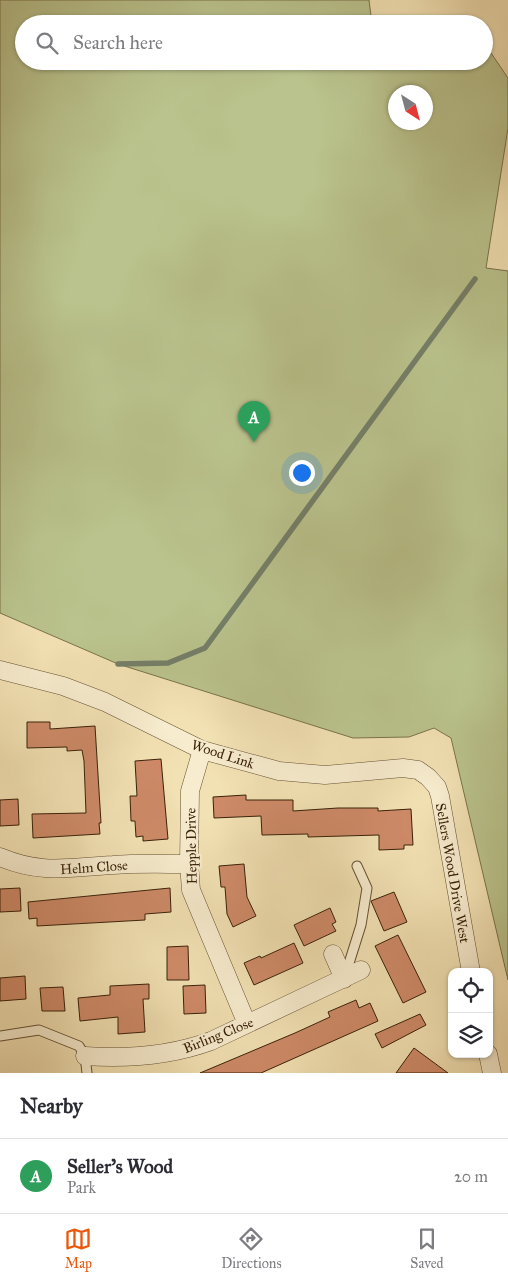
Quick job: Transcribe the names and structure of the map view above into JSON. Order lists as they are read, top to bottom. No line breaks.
{"streets":{"street":["Wood Link","Hepple Drive","Helm Close","Sellers Wood Drive West","Birling Close"]},"crossings":[["Wood Link","Hepple Drive"],["Wood Link","Sellers Wood Drive West"],["Hepple Drive","Helm Close"],["Hepple Drive","Birling Close"]],"north":"bottom right","page":{"search":"Search here","pins":"A","heading":"Nearby","list":[{"mark":"A","name":"Seller's Wood","note":"Park","value":"20 m"}],"nav":["Map","Directions","Saved"]}}
